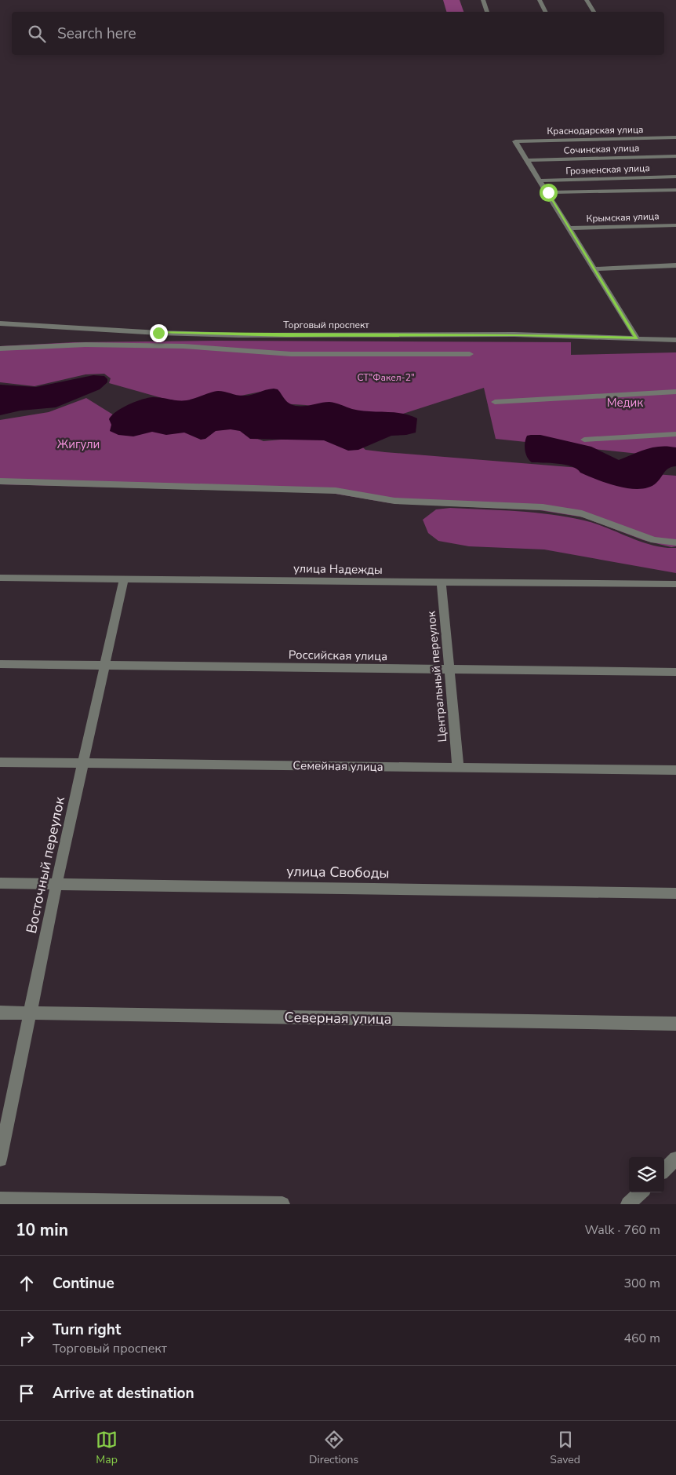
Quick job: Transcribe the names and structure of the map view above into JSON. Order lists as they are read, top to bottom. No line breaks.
{"streets":{"street":["Краснодарская улица","Сочинская улица","Грозненская улица","Крымская улица","Торговый проспект","улица Надежды","Российская улица","Центральный переулок","Семейная улица","Восточный переулок","улица Свободы","Северная улица"]},"crossings":[["Краснодарская улица","Сочинская улица"],["улица Надежды","Центральный переулок"],["улица Надежды","Восточный переулок"],["Российская улица","Центральный переулок"],["Российская улица","Восточный переулок"],["Центральный переулок","Семейная улица"],["Семейная улица","Восточный переулок"],["Восточный переулок","улица Свободы"],["Восточный переулок","Северная улица"]],"parks":["СТ\"Факел-2\"","Медик","Жигули"],"page":{"search":"Search here","heading":["10 min","Walk · 760 m"],"list":[["Continue","300 m"],["Turn right","Торговый проспект","460 m"],"Arrive at destination"],"nav":["Map","Directions","Saved"]}}
